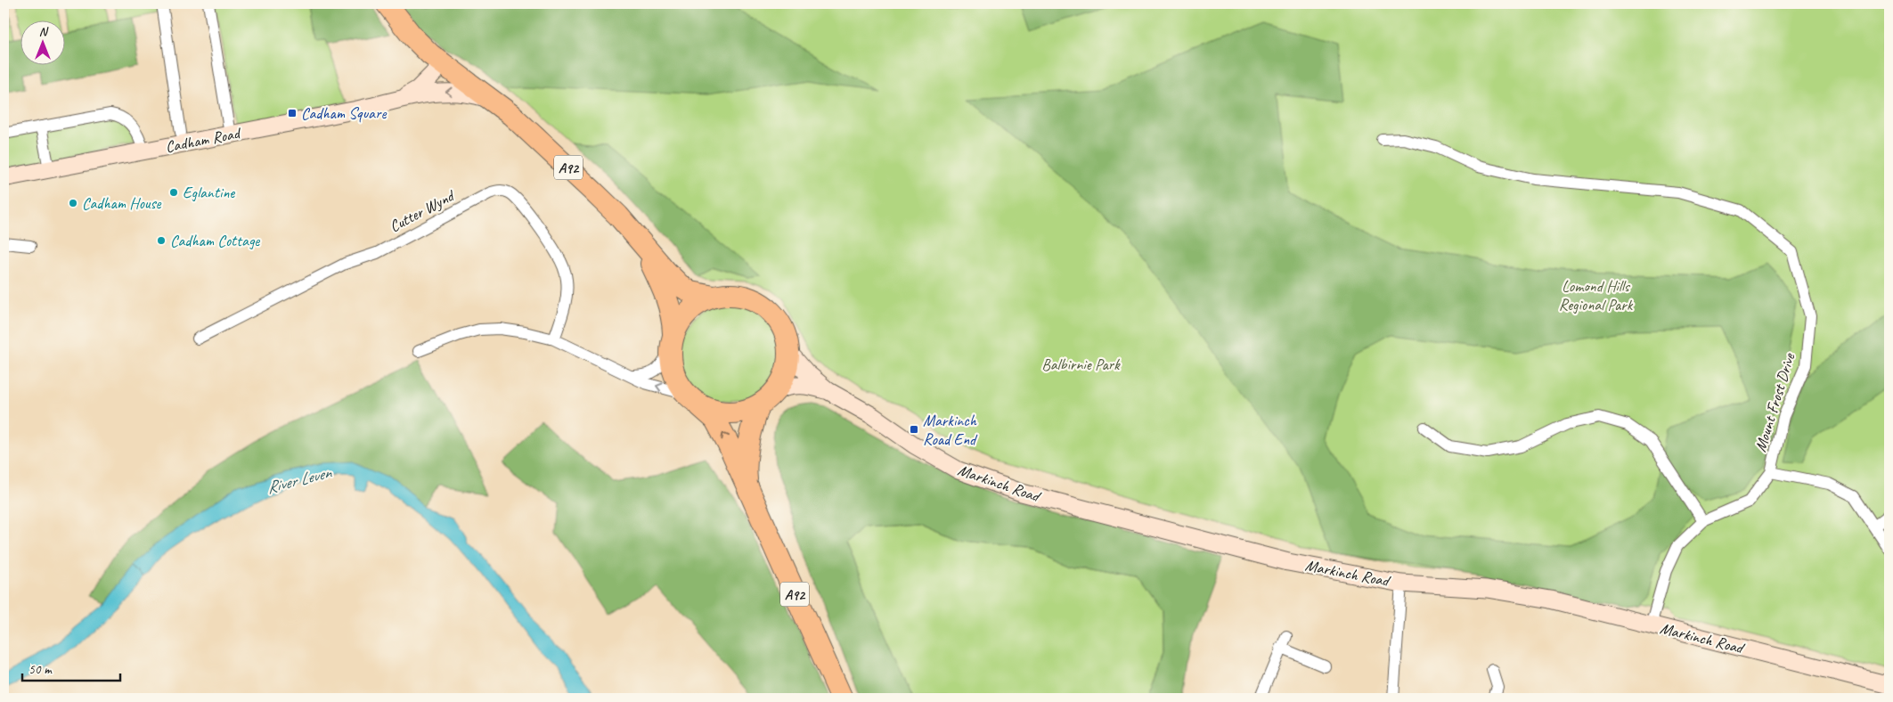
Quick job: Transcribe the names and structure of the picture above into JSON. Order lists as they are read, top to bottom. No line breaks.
{"streets":{"highway":["A92"],"main road":["Cadham Road","Markinch Road"],"street":["Cutter Wynd","Mount Frost Drive"]},"crossings":[["Cadham Road","A92"],["A92","Markinch Road"],["Mount Frost Drive","Markinch Road"]],"water":["River Leven"],"parks":["Lomond Hills Regional Park","Balbirnie Park"],"places":{"transit":["Cadham Square","Markinch Road End"],"other":["Eglantine","Cadham House","Cadham Cottage"]},"scale_bar":"50 m","north":"top"}
